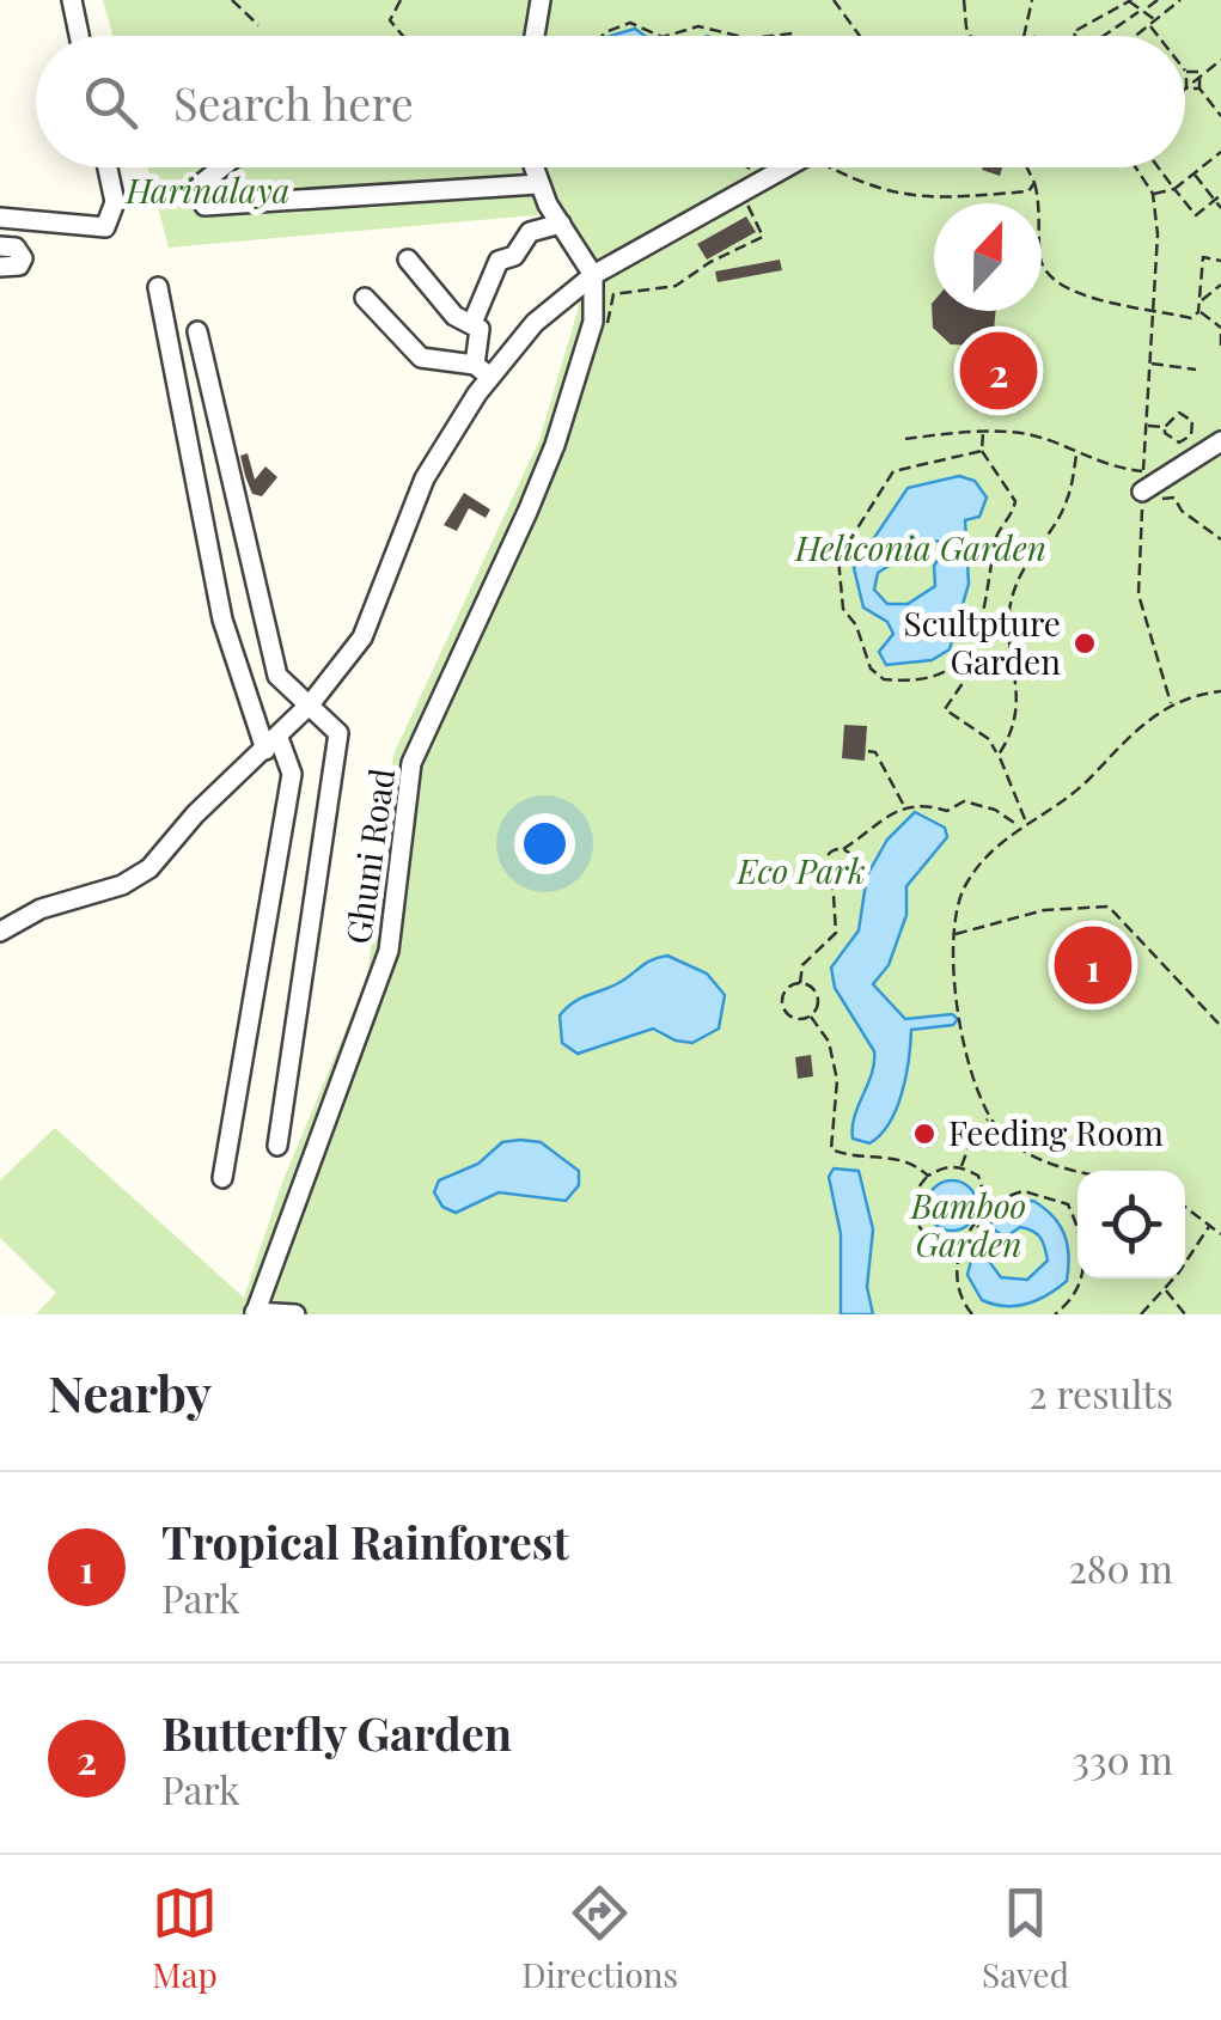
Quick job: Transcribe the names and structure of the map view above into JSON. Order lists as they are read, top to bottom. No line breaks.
{"streets":{"street":["Ghuni Road"]},"parks":["Harinalaya","Heliconia Garden","Eco Park","Bamboo Garden"],"places":["Scultpture Garden","Feeding Room"],"north":"top","page":{"search":"Search here","pins":["2","1"],"heading":["Nearby","2 results"],"list":[{"mark":"1","name":"Tropical Rainforest","note":"Park","value":"280 m"},{"mark":"2","name":"Butterfly Garden","note":"Park","value":"330 m"}],"nav":["Map","Directions","Saved"]}}
